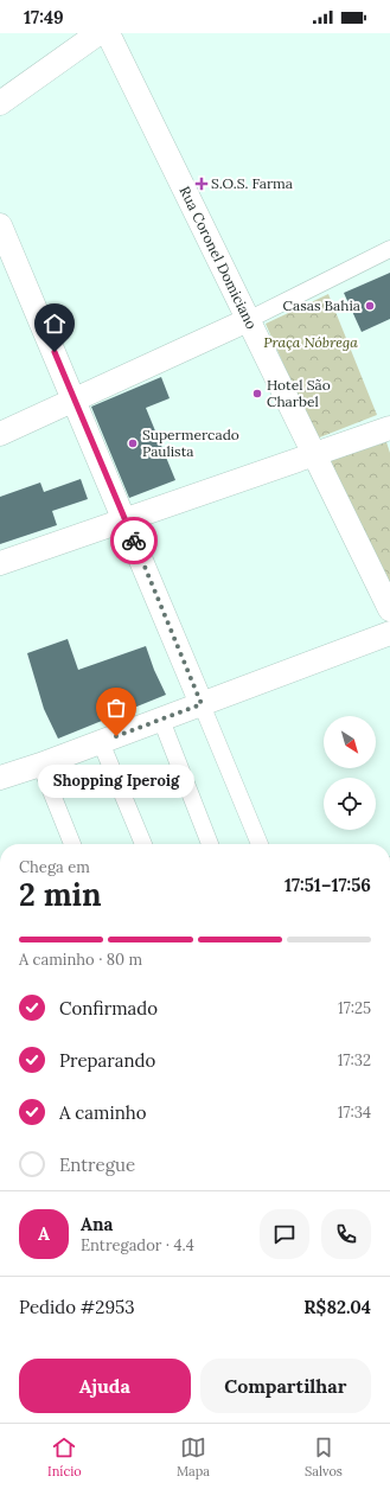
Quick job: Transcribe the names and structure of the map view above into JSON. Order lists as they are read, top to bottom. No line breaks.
{"streets":{"street":["Rua Coronel Domiciano"]},"parks":["Praça Nóbrega"],"places":{"health":["S.O.S. Farma"],"other":["Casas Bahia","Hotel São Charbel","Supermercado Paulista","Shopping Iperoig"]},"north":"bottom right","page":{"status":"17:49","bubble":"Shopping Iperoig","heading":["2 min","Chega em","17:51–17:56"],"panel":["Ana","Entregador · 4.4","Pedido #2953","R$82.04"],"bar":"A caminho · 80 m","list":[["Confirmado","17:25"],["Preparando","17:32"],["A caminho","17:34"],"Entregue"],"round":"A","buttons":["Ajuda","Compartilhar"],"tabs":["Início","Mapa","Salvos"]}}
